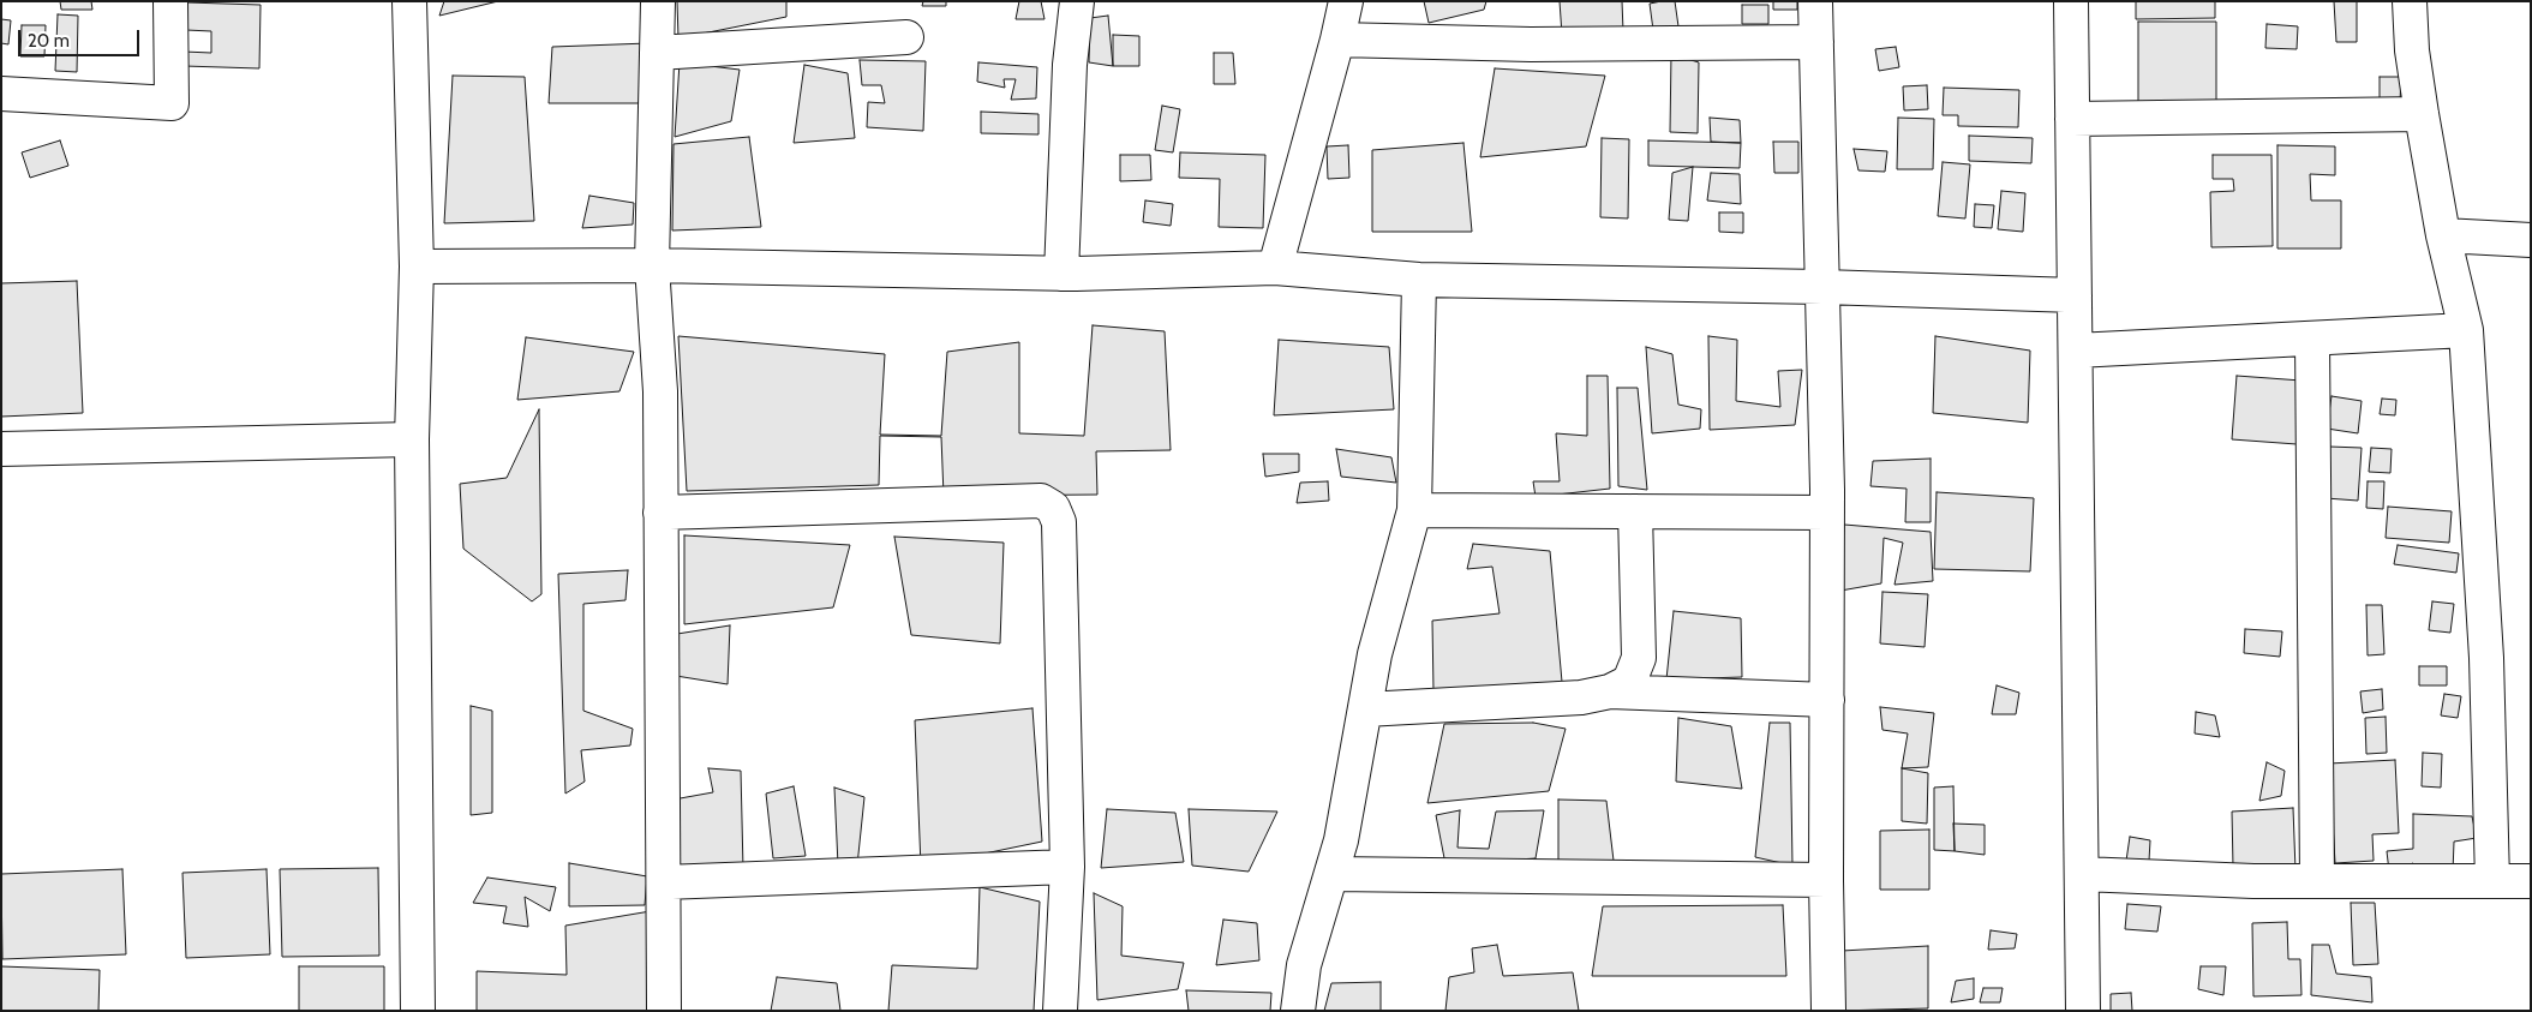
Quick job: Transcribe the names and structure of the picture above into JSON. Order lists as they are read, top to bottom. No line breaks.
{"scale_bar":"20 m"}
